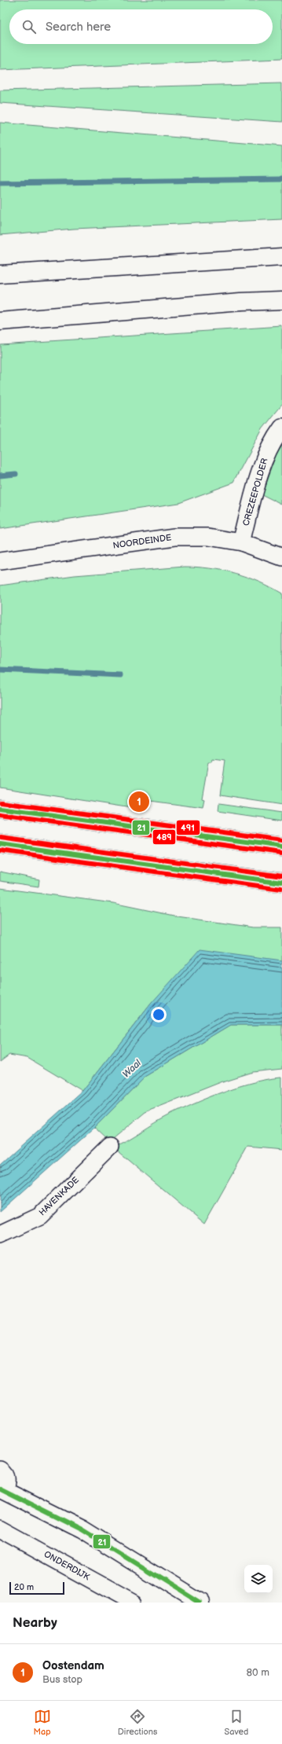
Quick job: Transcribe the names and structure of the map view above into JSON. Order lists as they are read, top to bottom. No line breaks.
{"streets":{"street":["CREZEEPOLDER","NOORDEINDE","HAVENKADE","ONDERDIJK"]},"crossings":[["CREZEEPOLDER","NOORDEINDE"]],"water":["Waal"],"lines":["transit line 491","transit line 21","transit line 489"],"scale_bar":"20 m","page":{"search":"Search here","pins":"1","scale":"20 m","heading":"Nearby","list":[{"mark":"1","name":"Oostendam","note":"Bus stop","value":"80 m"}],"nav":["Map","Directions","Saved"]}}
